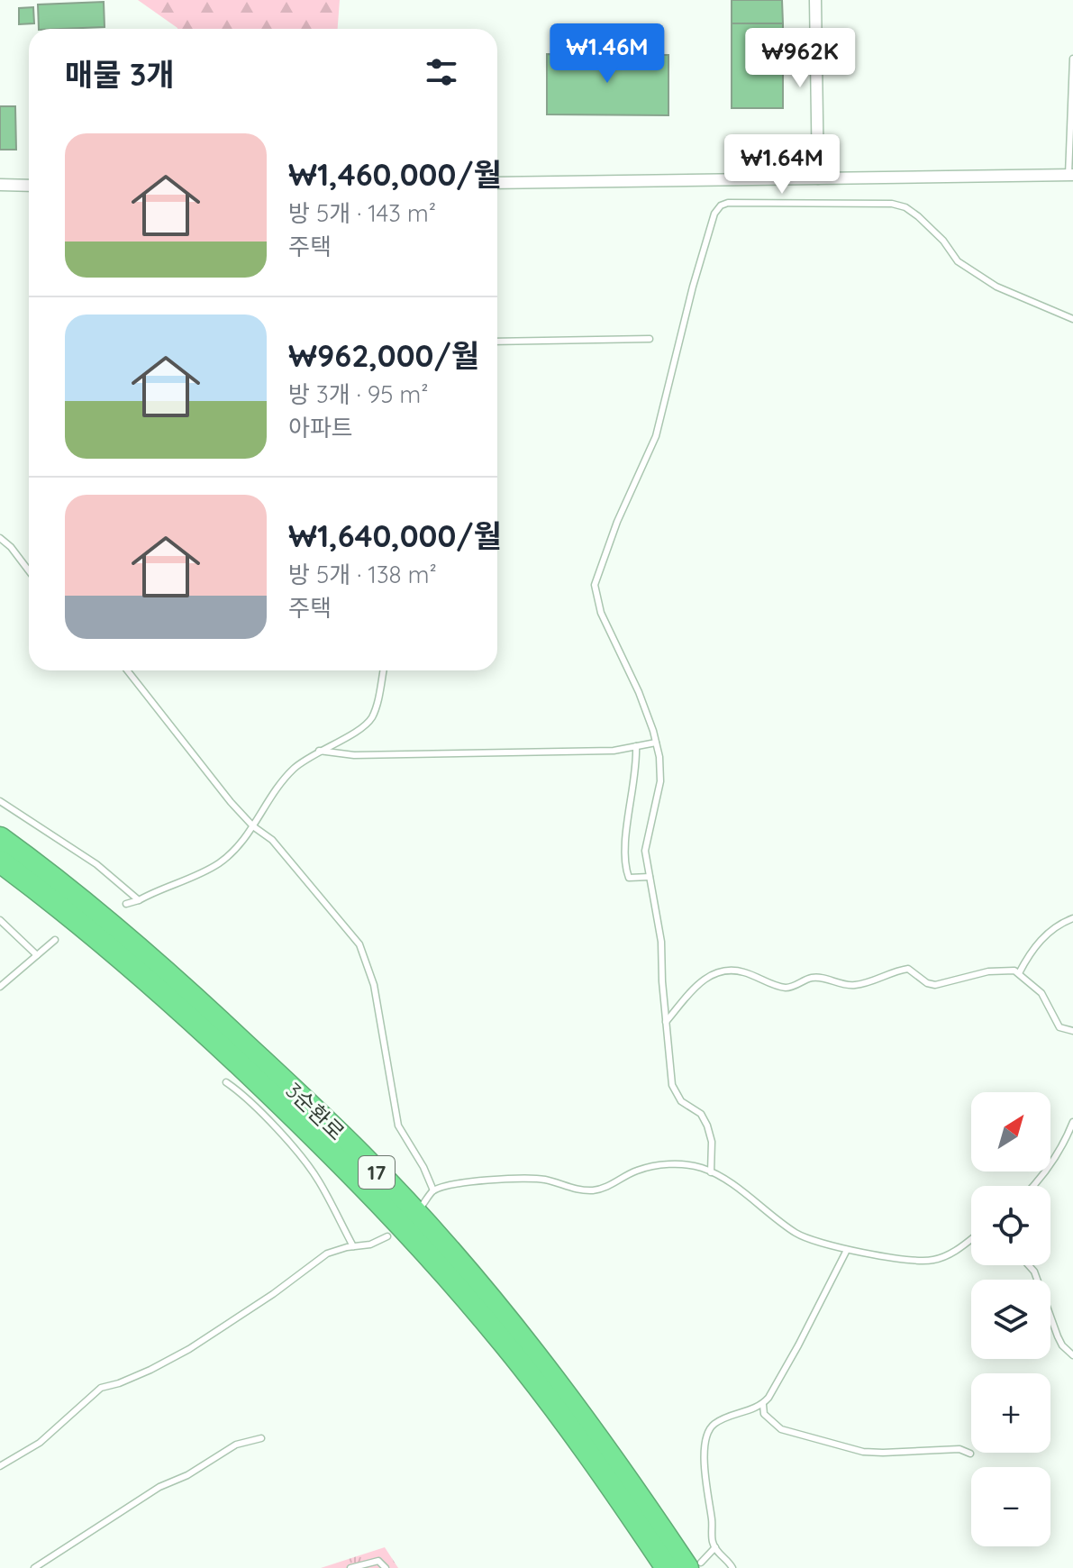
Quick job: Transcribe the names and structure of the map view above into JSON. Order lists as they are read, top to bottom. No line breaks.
{"streets":{"highway":["3순환로","17"]},"north":"top right","page":{"price":["₩1.46M","₩962K","₩1.64M"],"heading":"매물 3개","list":[{"name":"₩1,460,000/월","note":"방 5개 · 143 m² · 주택"},{"name":"₩962,000/월","note":"방 3개 · 95 m² · 아파트"},{"name":"₩1,640,000/월","note":"방 5개 · 138 m² · 주택"}],"map_buttons":["+","−"]}}
